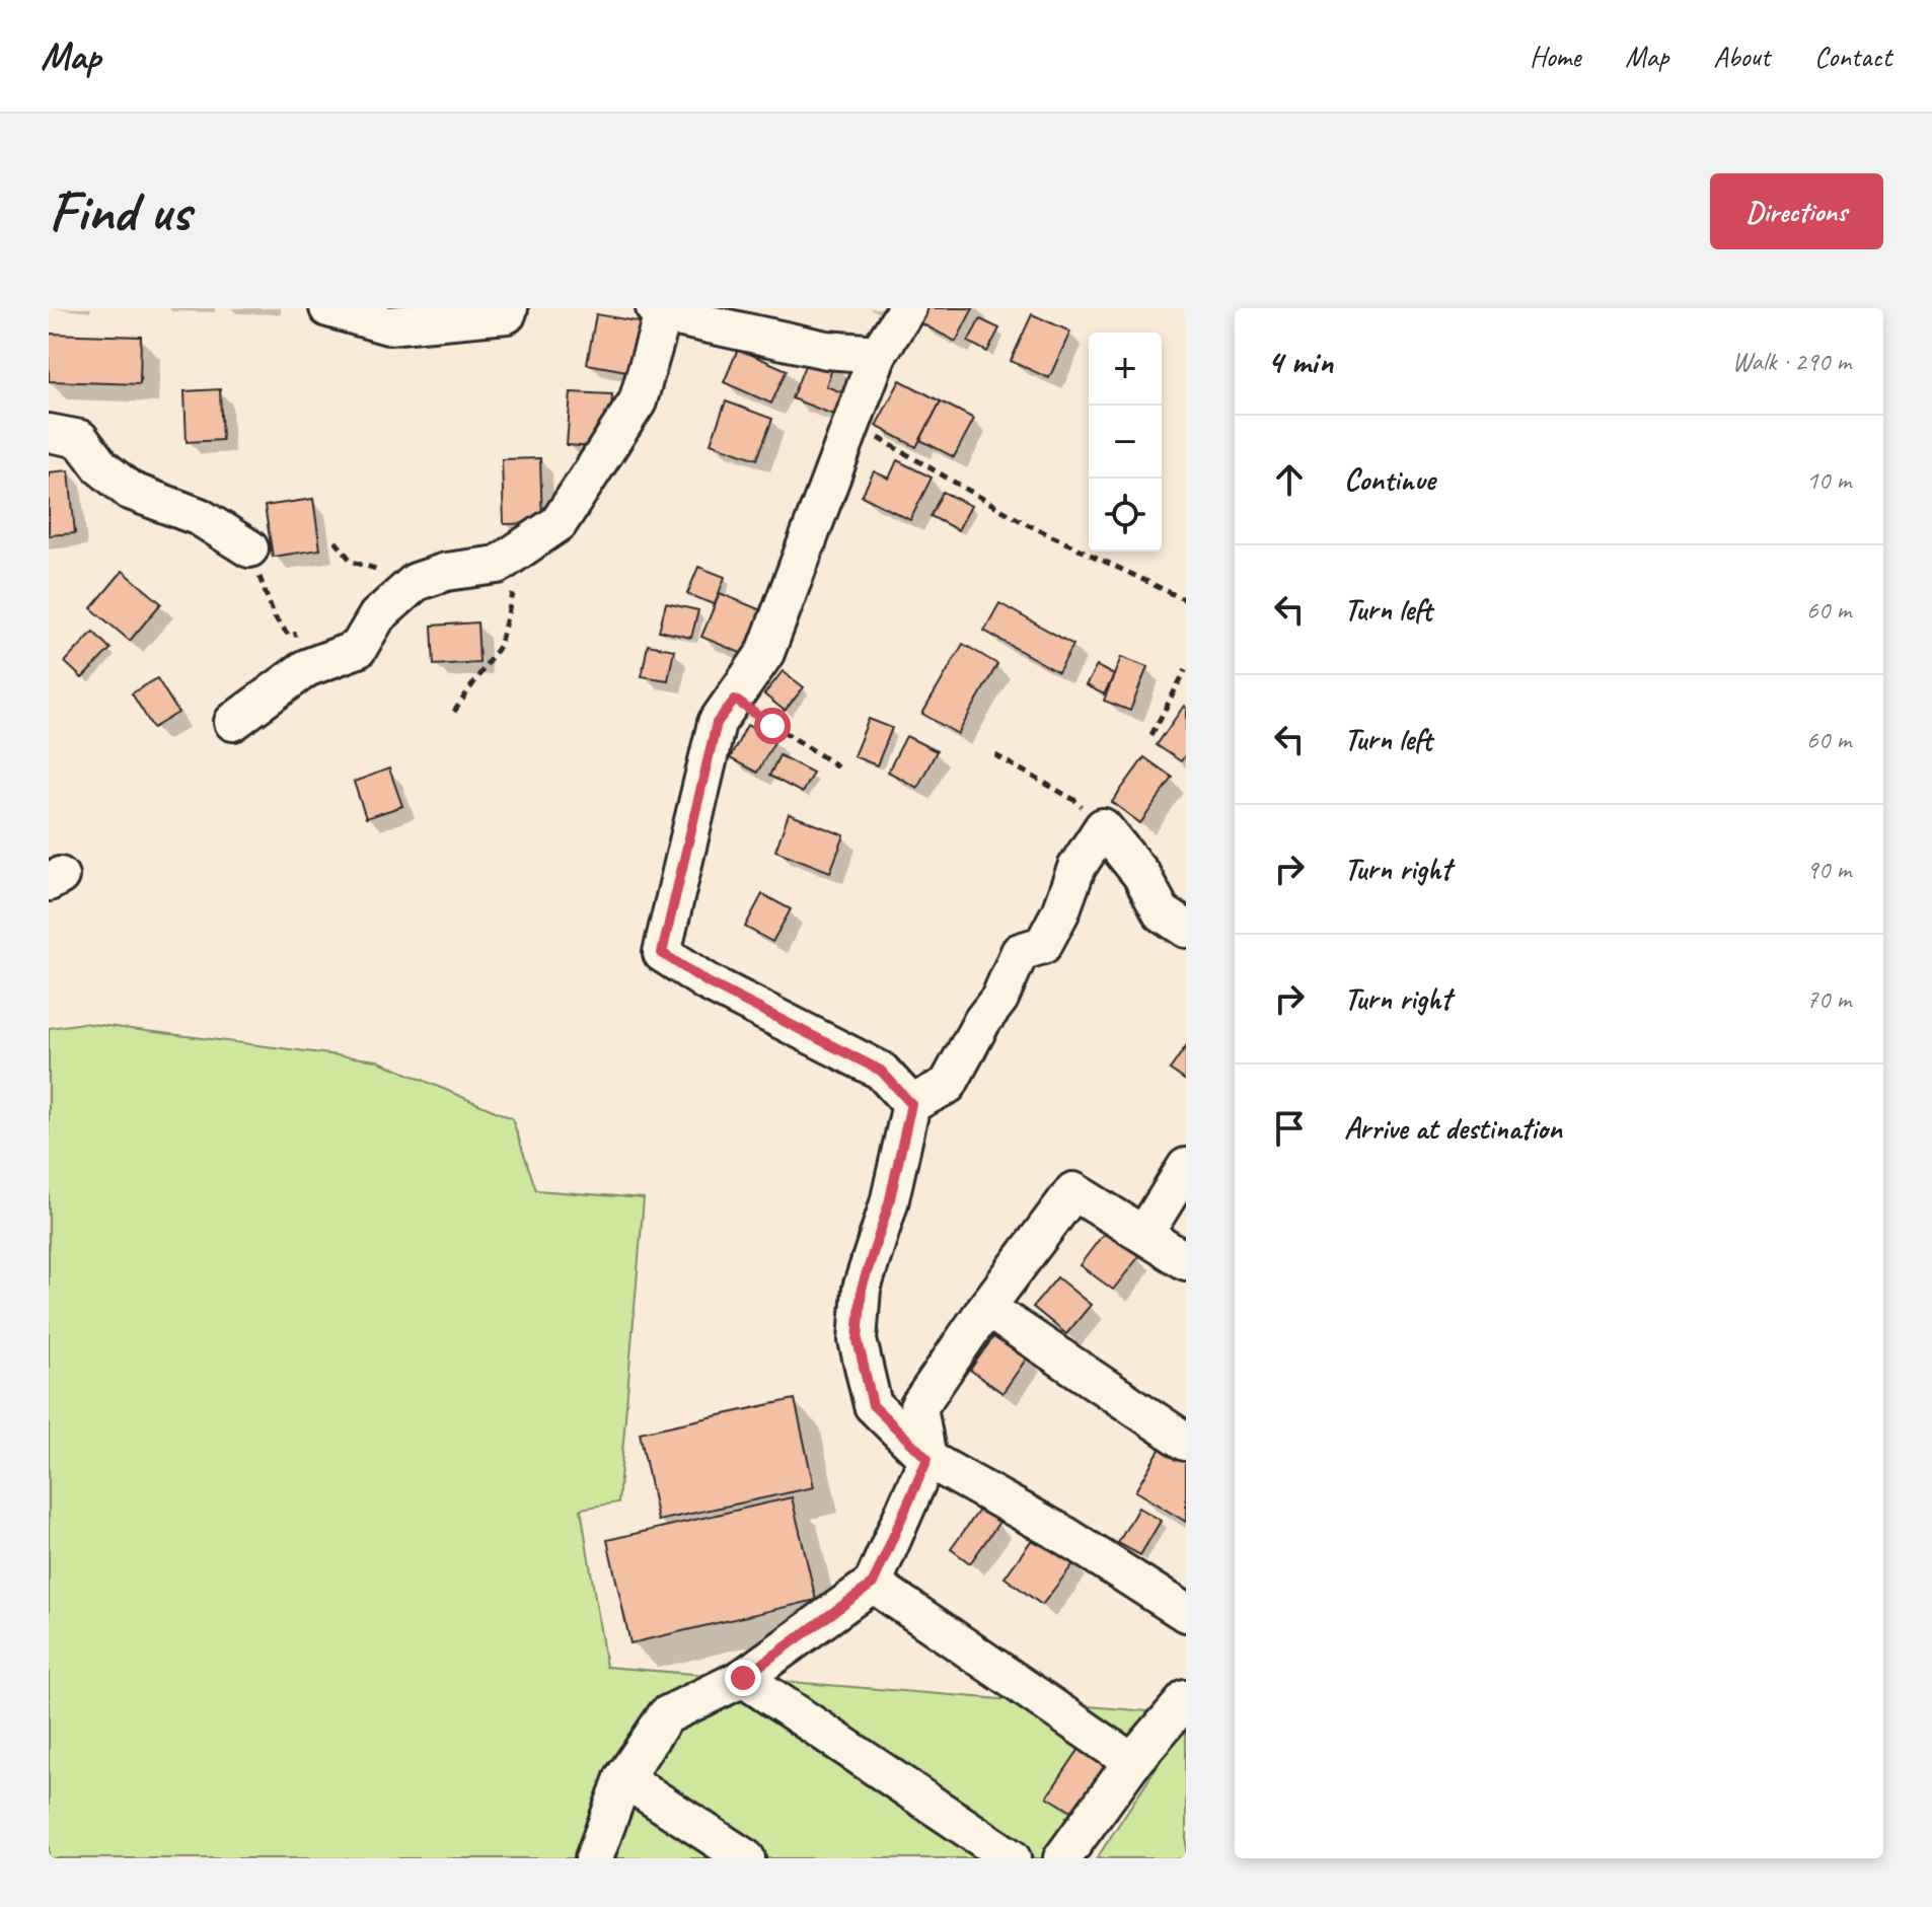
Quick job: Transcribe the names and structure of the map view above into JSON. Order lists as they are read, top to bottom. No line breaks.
{"page":{"header":"Map","nav":["Home","Map","About","Contact"],"buttons":"Directions","title":"Find us","heading":["4 min","Walk · 290 m"],"map_buttons":["+","−"],"list":[["Continue","10 m"],["Turn left","60 m"],["Turn left","60 m"],["Turn right","90 m"],["Turn right","70 m"],"Arrive at destination"]}}
